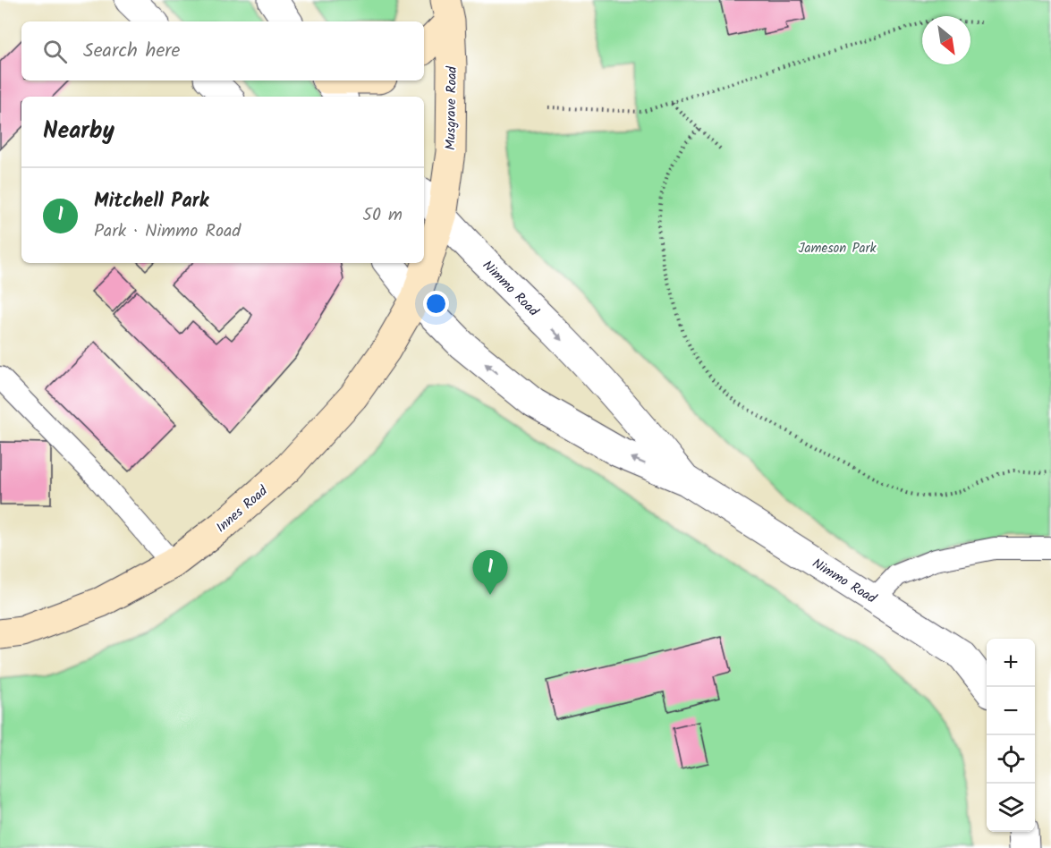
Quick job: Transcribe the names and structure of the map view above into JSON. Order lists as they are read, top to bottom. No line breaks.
{"streets":{"street":["Musgrave Road","Nimmo Road","Innes Road"]},"crossings":[["Musgrave Road","Nimmo Road"],["Musgrave Road","Innes Road"],["Nimmo Road","Innes Road"]],"parks":["Jameson Park"],"north":"bottom right","page":{"search":"Search here","heading":"Nearby","list":[{"mark":"1","name":"Mitchell Park","note":"Park · Nimmo Road","value":"50 m"}],"pins":"1","map_buttons":["+","−"]}}
